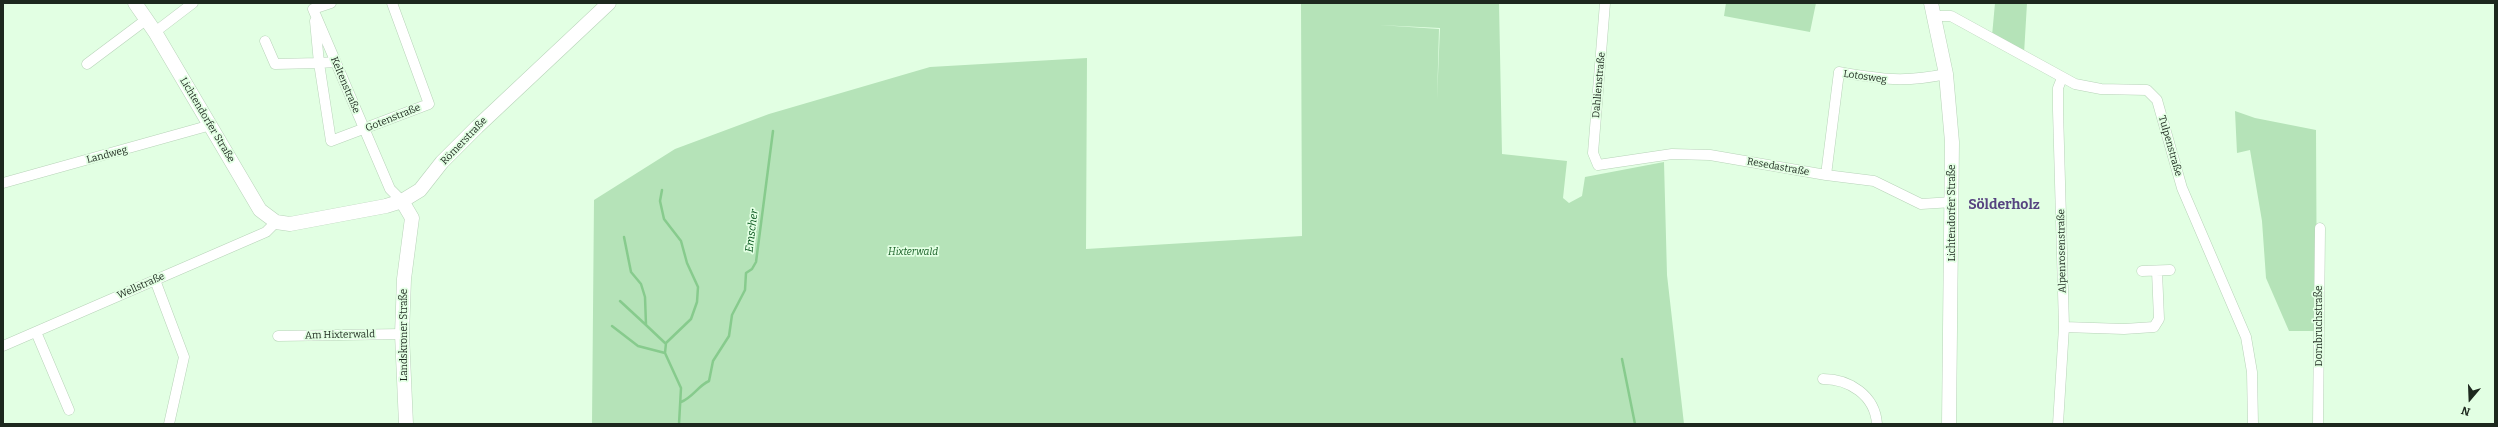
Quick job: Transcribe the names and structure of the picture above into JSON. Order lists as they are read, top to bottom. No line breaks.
{"streets":{"street":["Lotosweg","Keltenstraße","Dahlienstraße","Gotenstraße","Lichtendorfer Straße","Römerstraße","Tulpenstraße","Landweg","Resedastraße","Alpenrosenstraße","Wellstraße","Dornbruchstraße","Am Hixterwald","Landskroner Straße"]},"crossings":[["Lotosweg","Lichtendorfer Straße"],["Lotosweg","Resedastraße"],["Keltenstraße","Gotenstraße"],["Keltenstraße","Römerstraße"],["Keltenstraße","Landskroner Straße"],["Dahlienstraße","Resedastraße"],["Lichtendorfer Straße","Römerstraße"],["Lichtendorfer Straße","Tulpenstraße"],["Lichtendorfer Straße","Landweg"],["Lichtendorfer Straße","Resedastraße"],["Lichtendorfer Straße","Wellstraße"],["Römerstraße","Wellstraße"],["Römerstraße","Landskroner Straße"],["Tulpenstraße","Alpenrosenstraße"],["Am Hixterwald","Landskroner Straße"]],"districts":["Sölderholz"],"water":["Emscher"],"parks":["Hixterwald"],"north":"bottom"}
